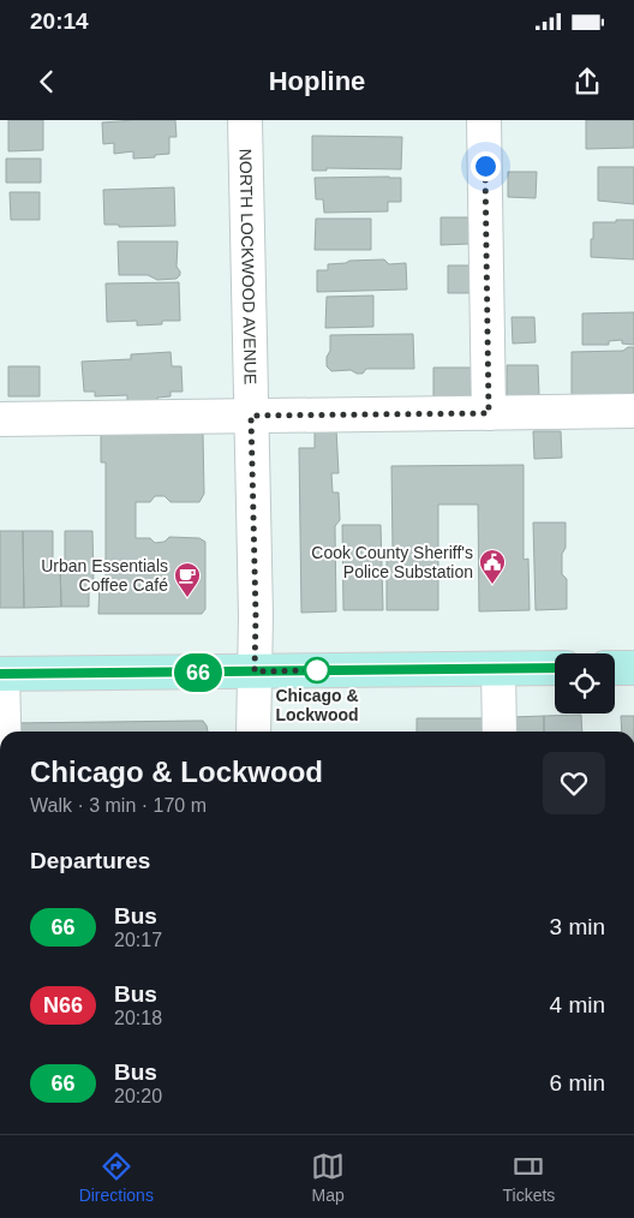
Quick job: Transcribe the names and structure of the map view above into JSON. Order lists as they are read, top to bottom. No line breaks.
{"streets":{"street":["NORTH LOCKWOOD AVENUE"]},"places":{"public building":["Cook County Sheriff's Police Substation"],"cafe":["Urban Essentials Coffee Café"],"other":["Chicago & Lockwood"]},"lines":["bus line 66"],"page":{"status":"20:14","header":"Hopline","on_map":"66","heading":[["Chicago & Lockwood","Walk · 3 min · 170 m"],"Departures"],"list":[{"mark":"66","name":"Bus","note":"20:17","value":"3 min"},{"mark":"N66","name":"Bus","note":"20:18","value":"4 min"},{"mark":"66","name":"Bus","note":"20:20","value":"6 min"}],"tabs":["Directions","Map","Tickets"]}}
